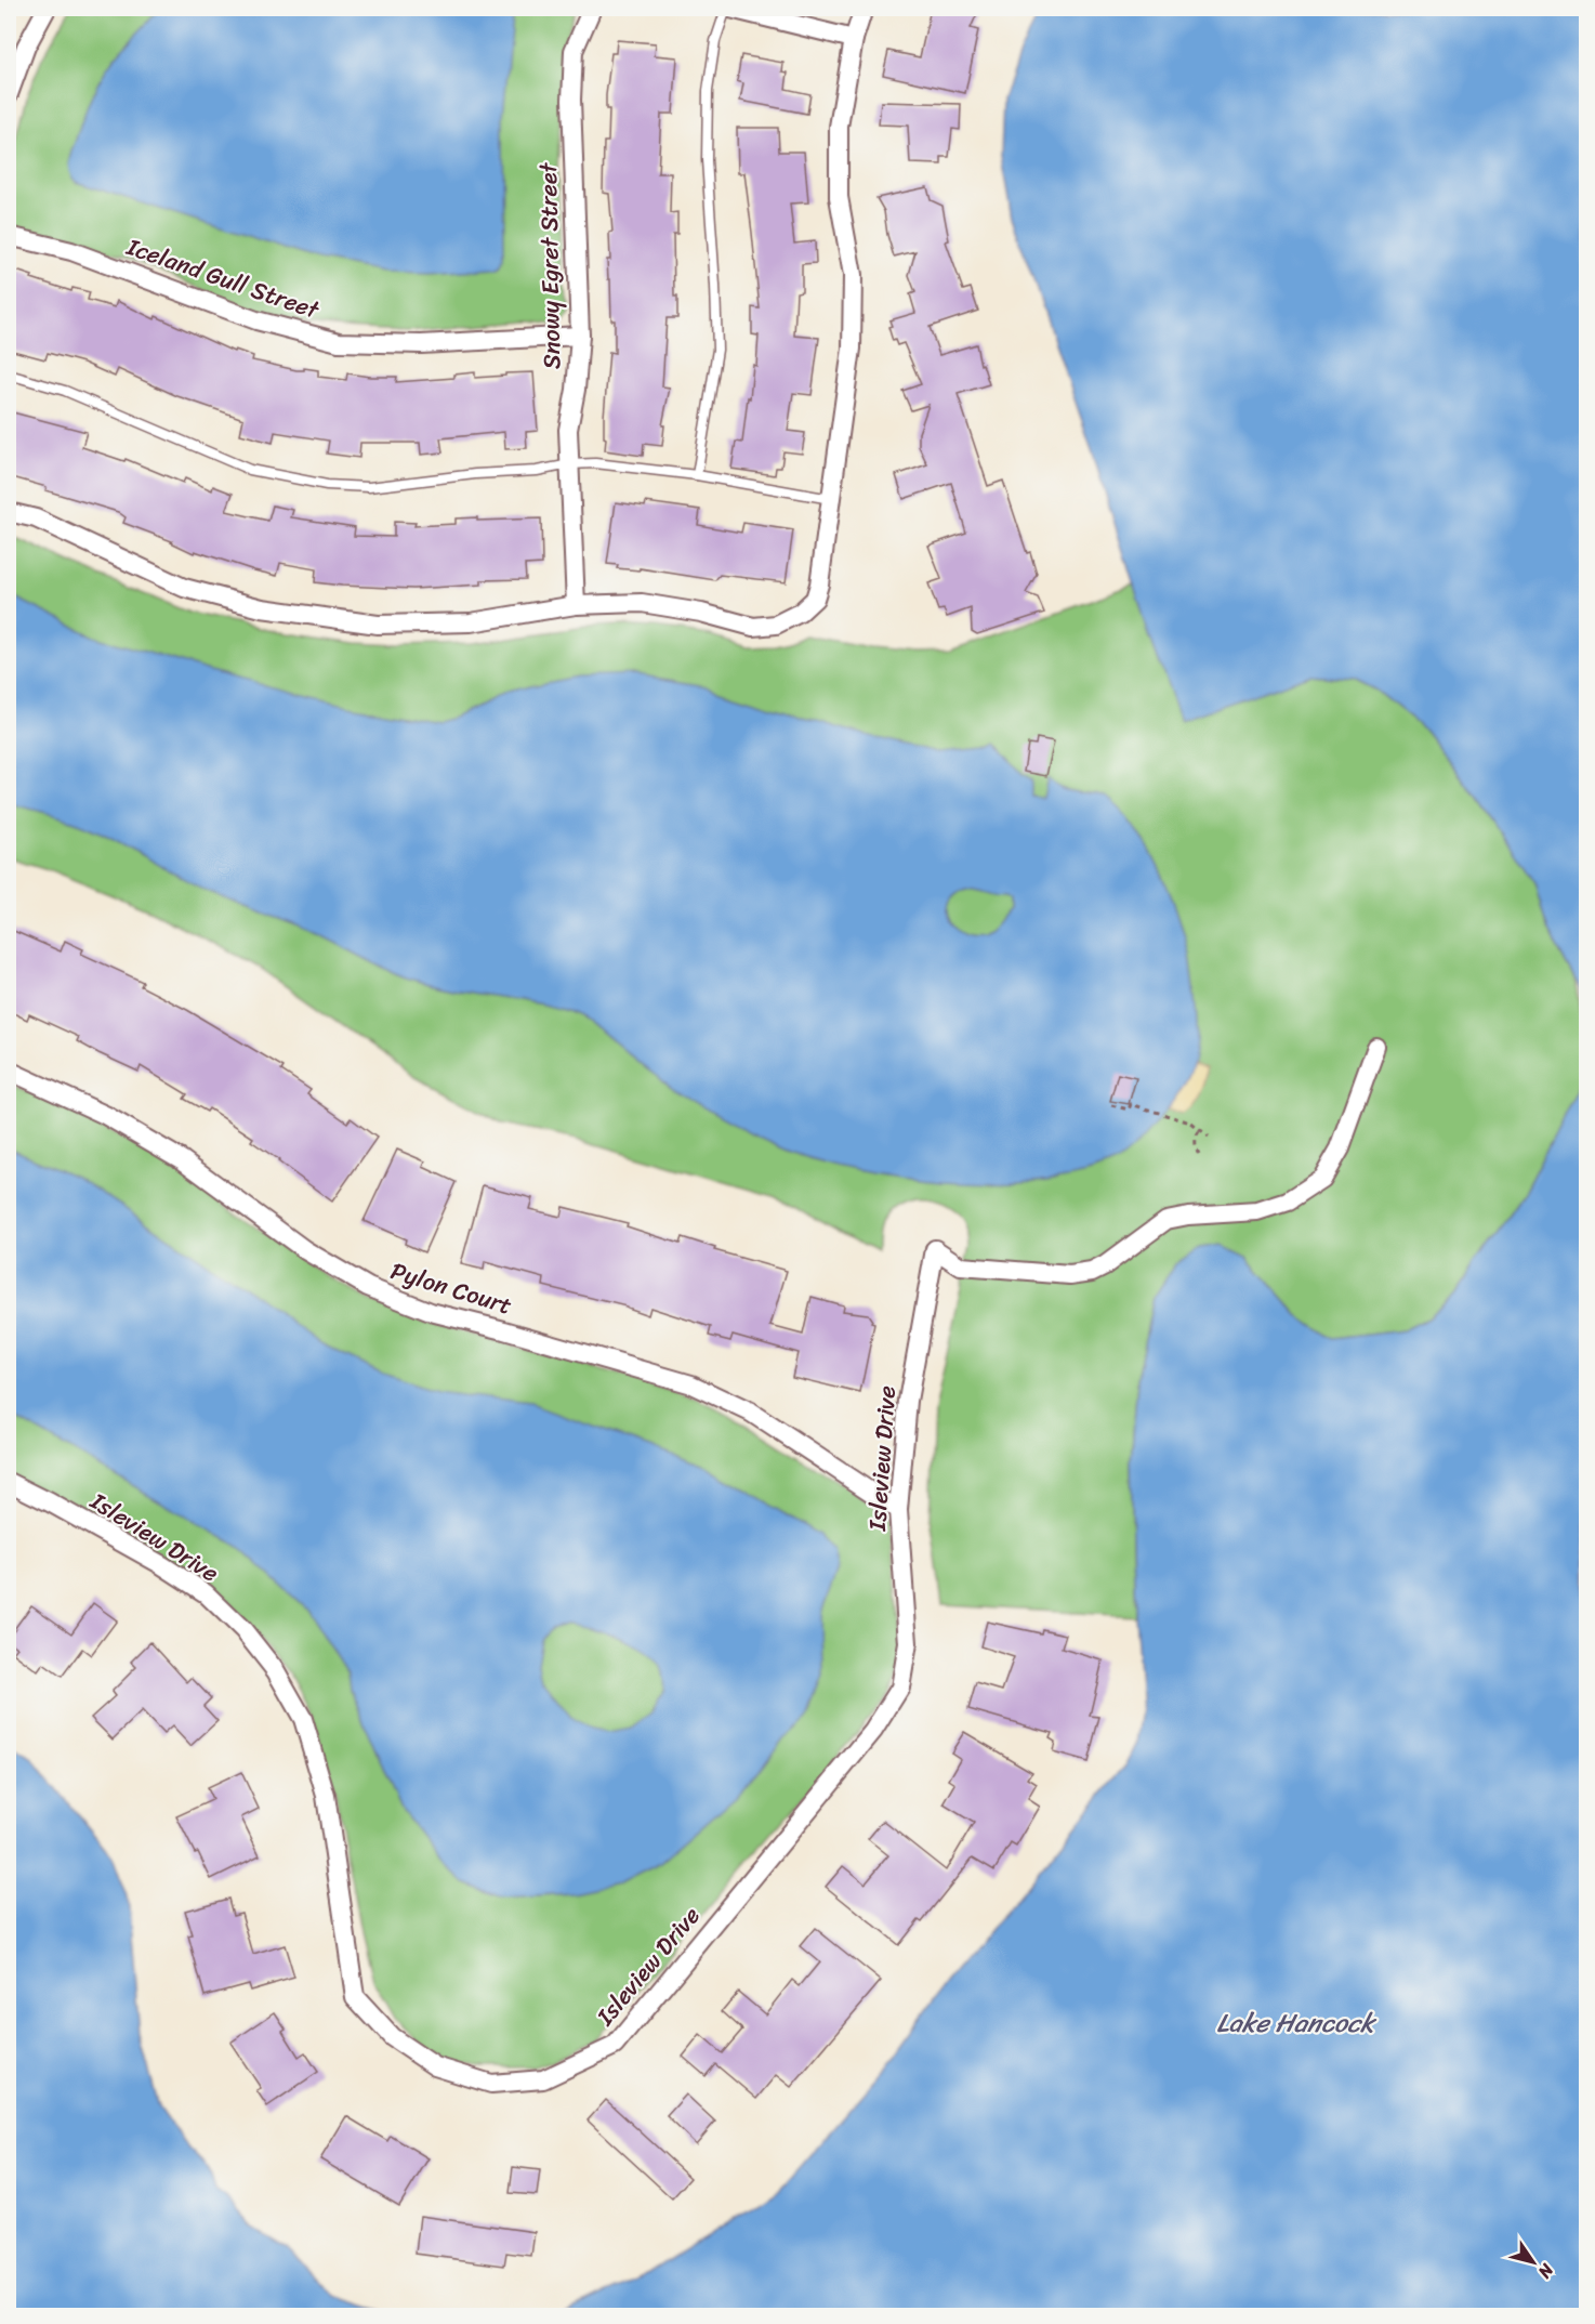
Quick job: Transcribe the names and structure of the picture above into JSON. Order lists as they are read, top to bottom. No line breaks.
{"streets":{"street":["Snowy Egret Street","Iceland Gull Street","Pylon Court","Isleview Drive"]},"crossings":[["Snowy Egret Street","Iceland Gull Street"],["Pylon Court","Isleview Drive"]],"water":["Lake Hancock"],"north":"bottom right"}
